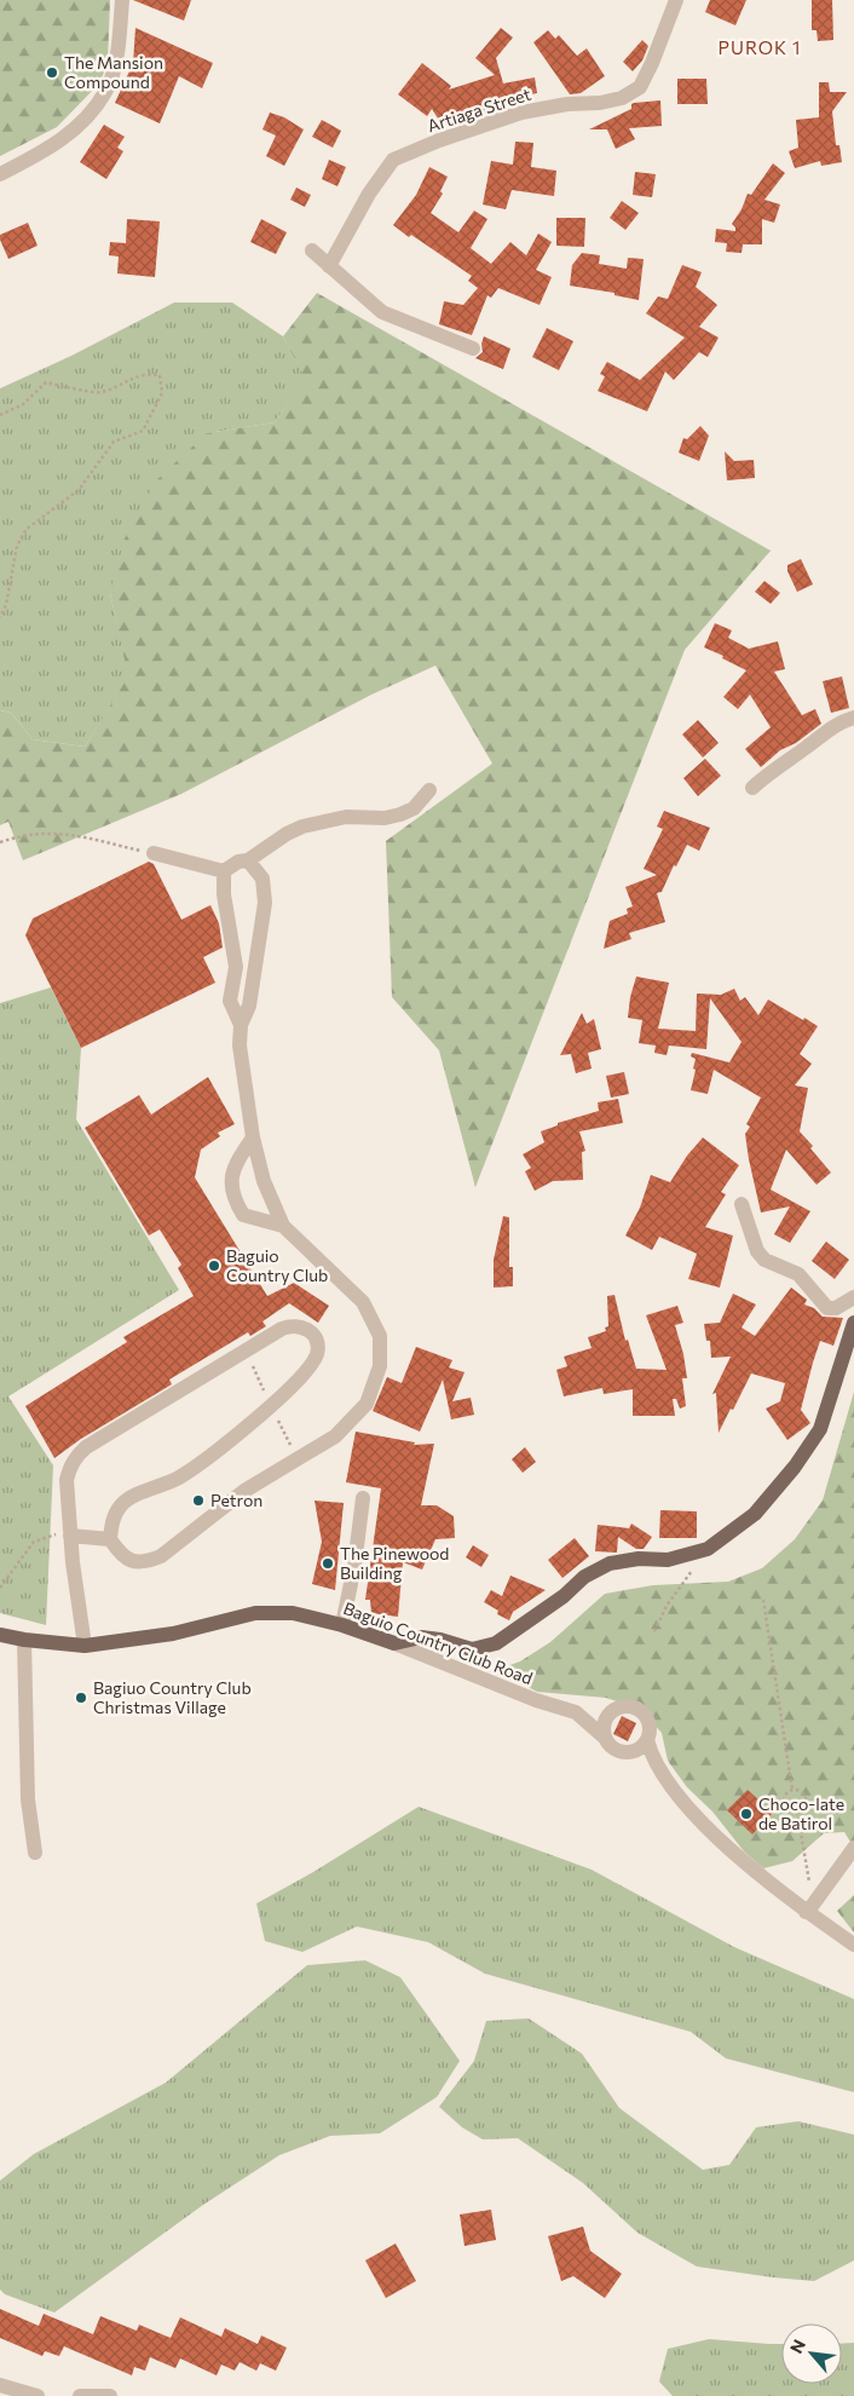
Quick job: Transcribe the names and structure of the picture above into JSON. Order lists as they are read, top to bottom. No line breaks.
{"streets":{"main road":["Baguio Country Club Road"],"street":["Artiaga Street"]},"districts":["PUROK 1"],"places":["The Mansion Compound","Baguio Country Club","Petron","The Pinewood Building","Bagiuo Country Club Christmas Village","Choco-late de Batirol"],"north":"top left"}
